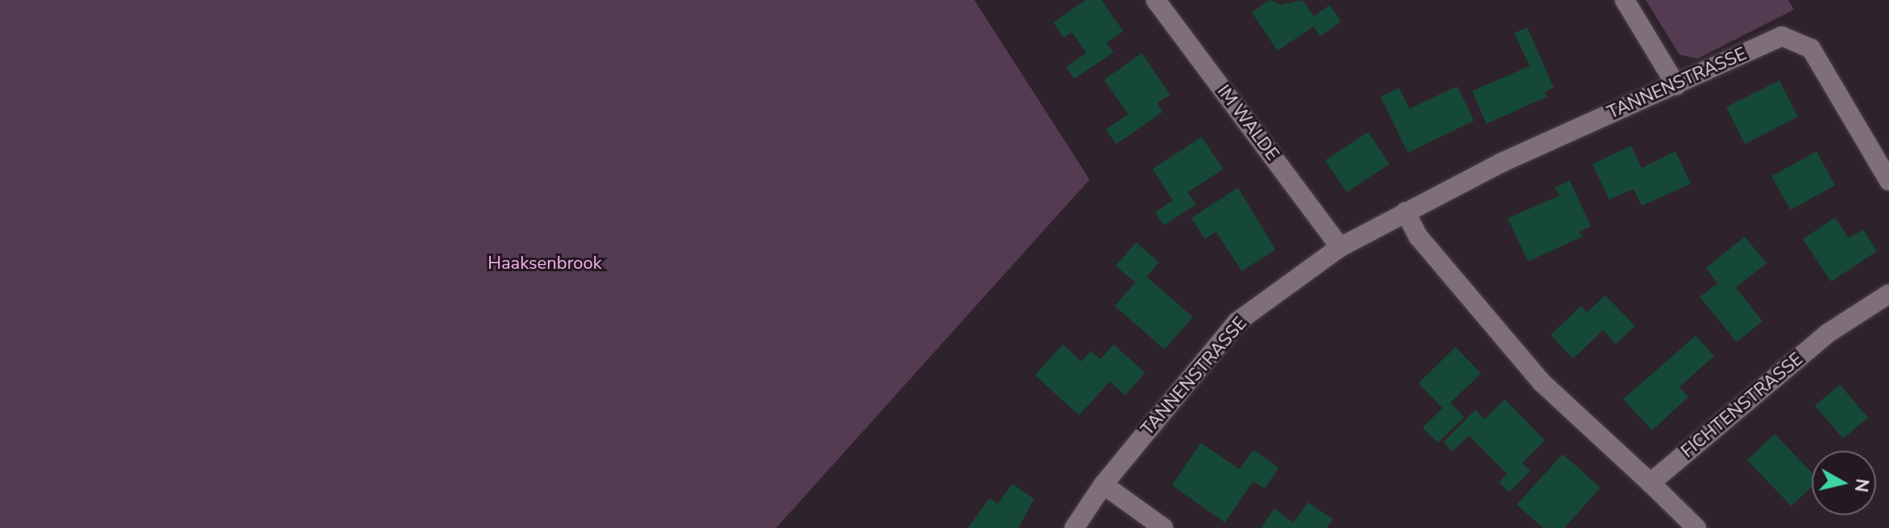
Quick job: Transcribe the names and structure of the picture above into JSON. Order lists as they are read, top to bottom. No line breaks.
{"streets":{"street":["TANNENSTRASSE","IM WALDE","FICHTENSTRASSE"]},"crossings":[["TANNENSTRASSE","IM WALDE"]],"parks":["Haaksenbrook"],"north":"right"}
